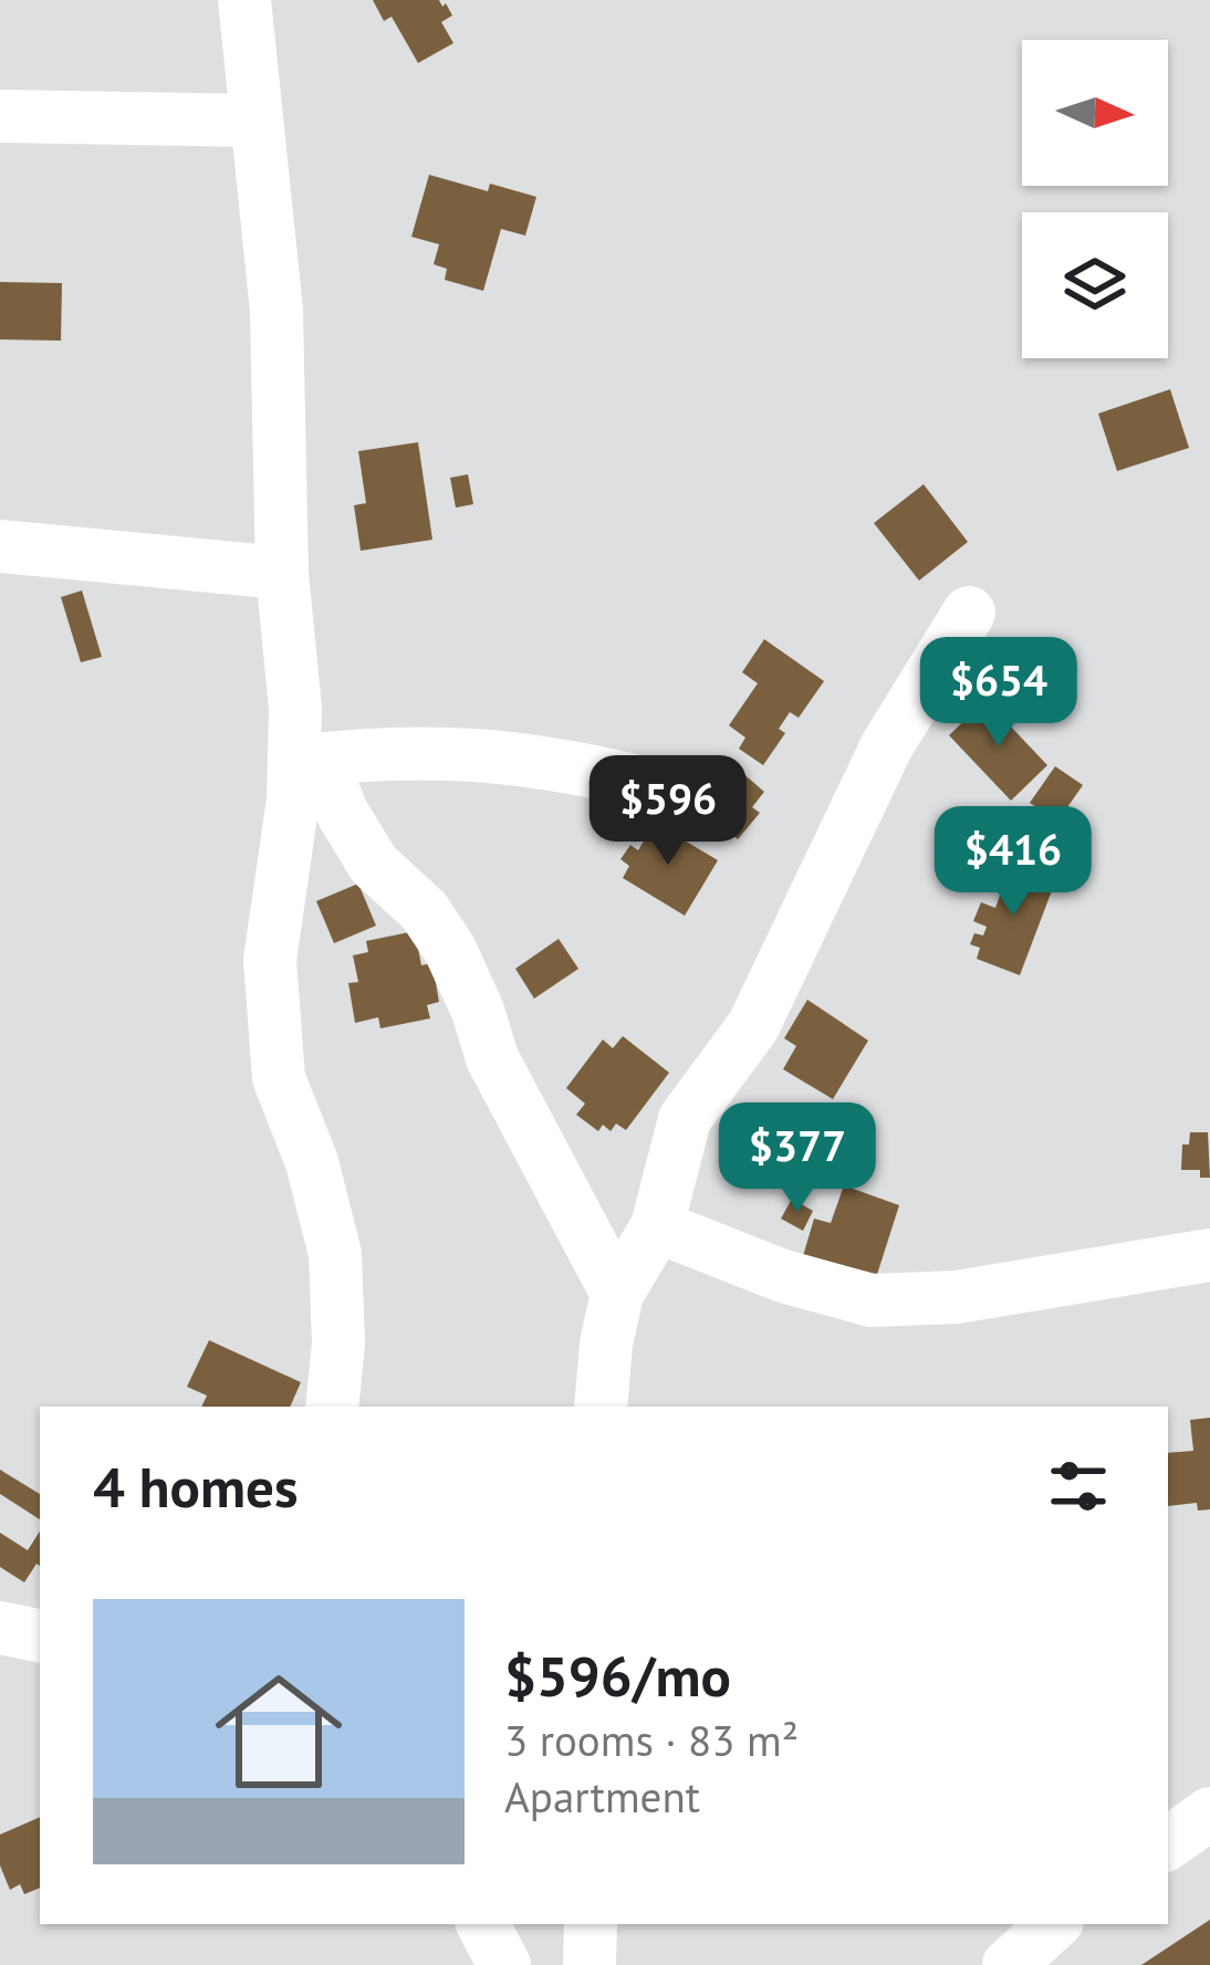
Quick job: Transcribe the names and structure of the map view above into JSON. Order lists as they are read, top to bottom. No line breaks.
{"north":"right","page":{"price":["$654","$596","$416","$377"],"heading":"4 homes","list":[{"name":"$596/mo","note":"3 rooms · 83 m² · Apartment"}]}}
